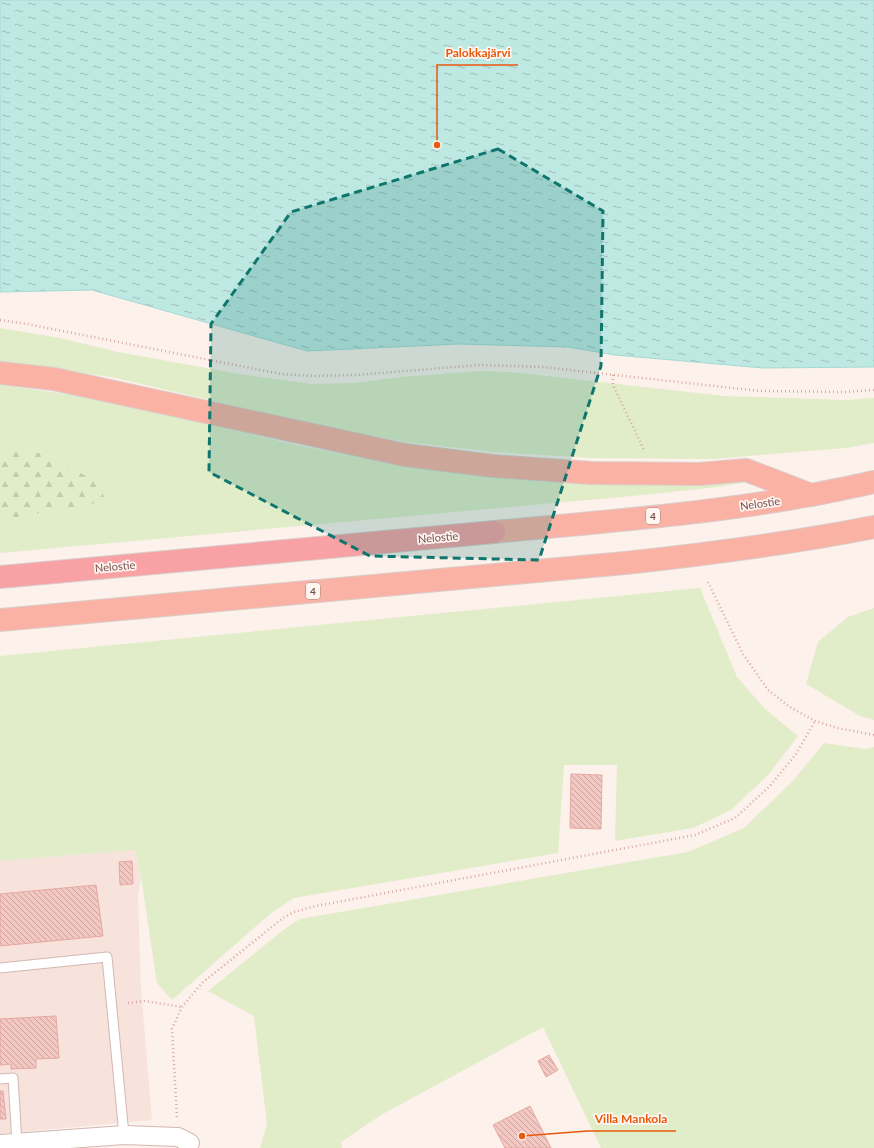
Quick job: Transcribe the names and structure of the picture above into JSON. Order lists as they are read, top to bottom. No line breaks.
{"streets":{"highway":["Nelostie","4"]},"places":["Palokkajärvi","Villa Mankola"]}
